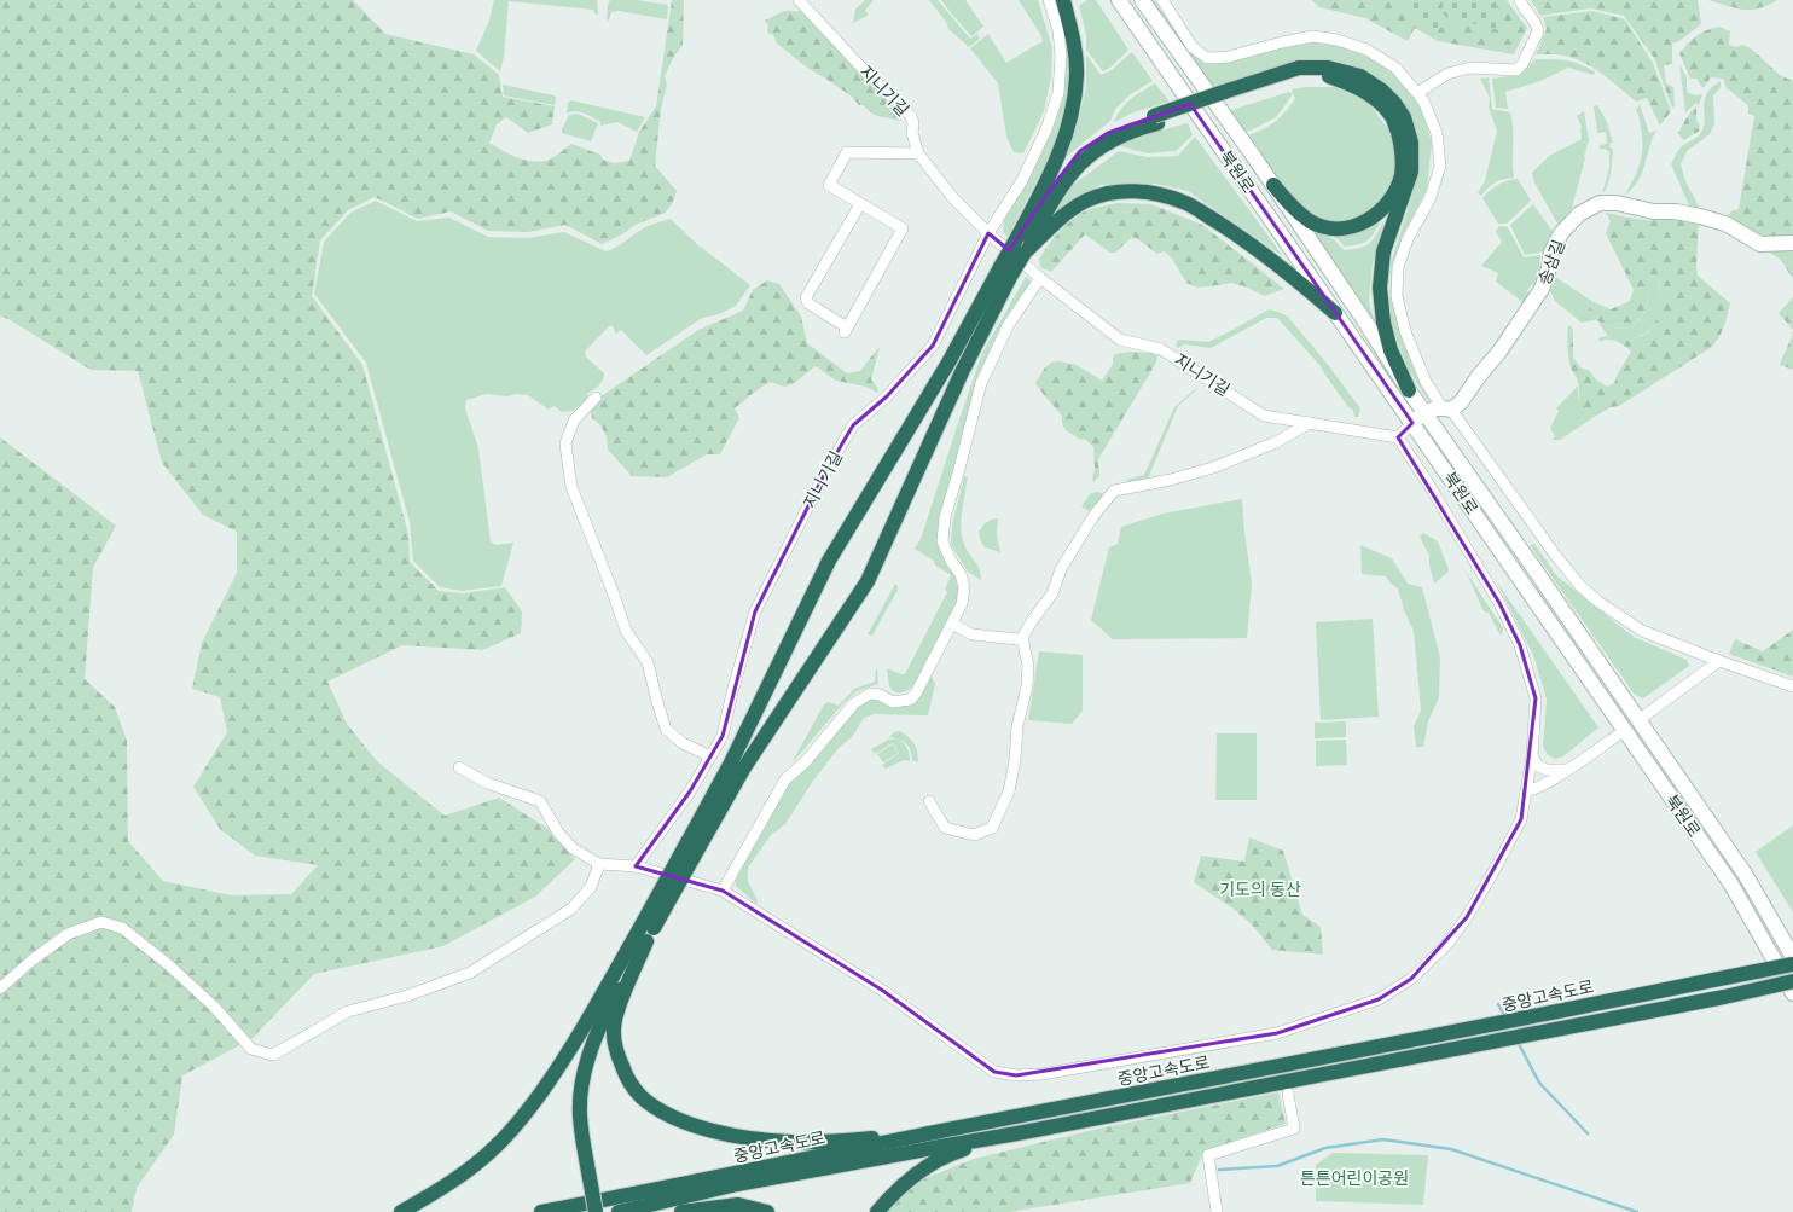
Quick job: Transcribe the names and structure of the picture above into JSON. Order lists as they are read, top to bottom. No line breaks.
{"streets":{"highway":["중앙고속도로"],"street":["지니기길","북원로","송삼길"]},"parks":["기도의 동산","튼튼어린이공원"]}
